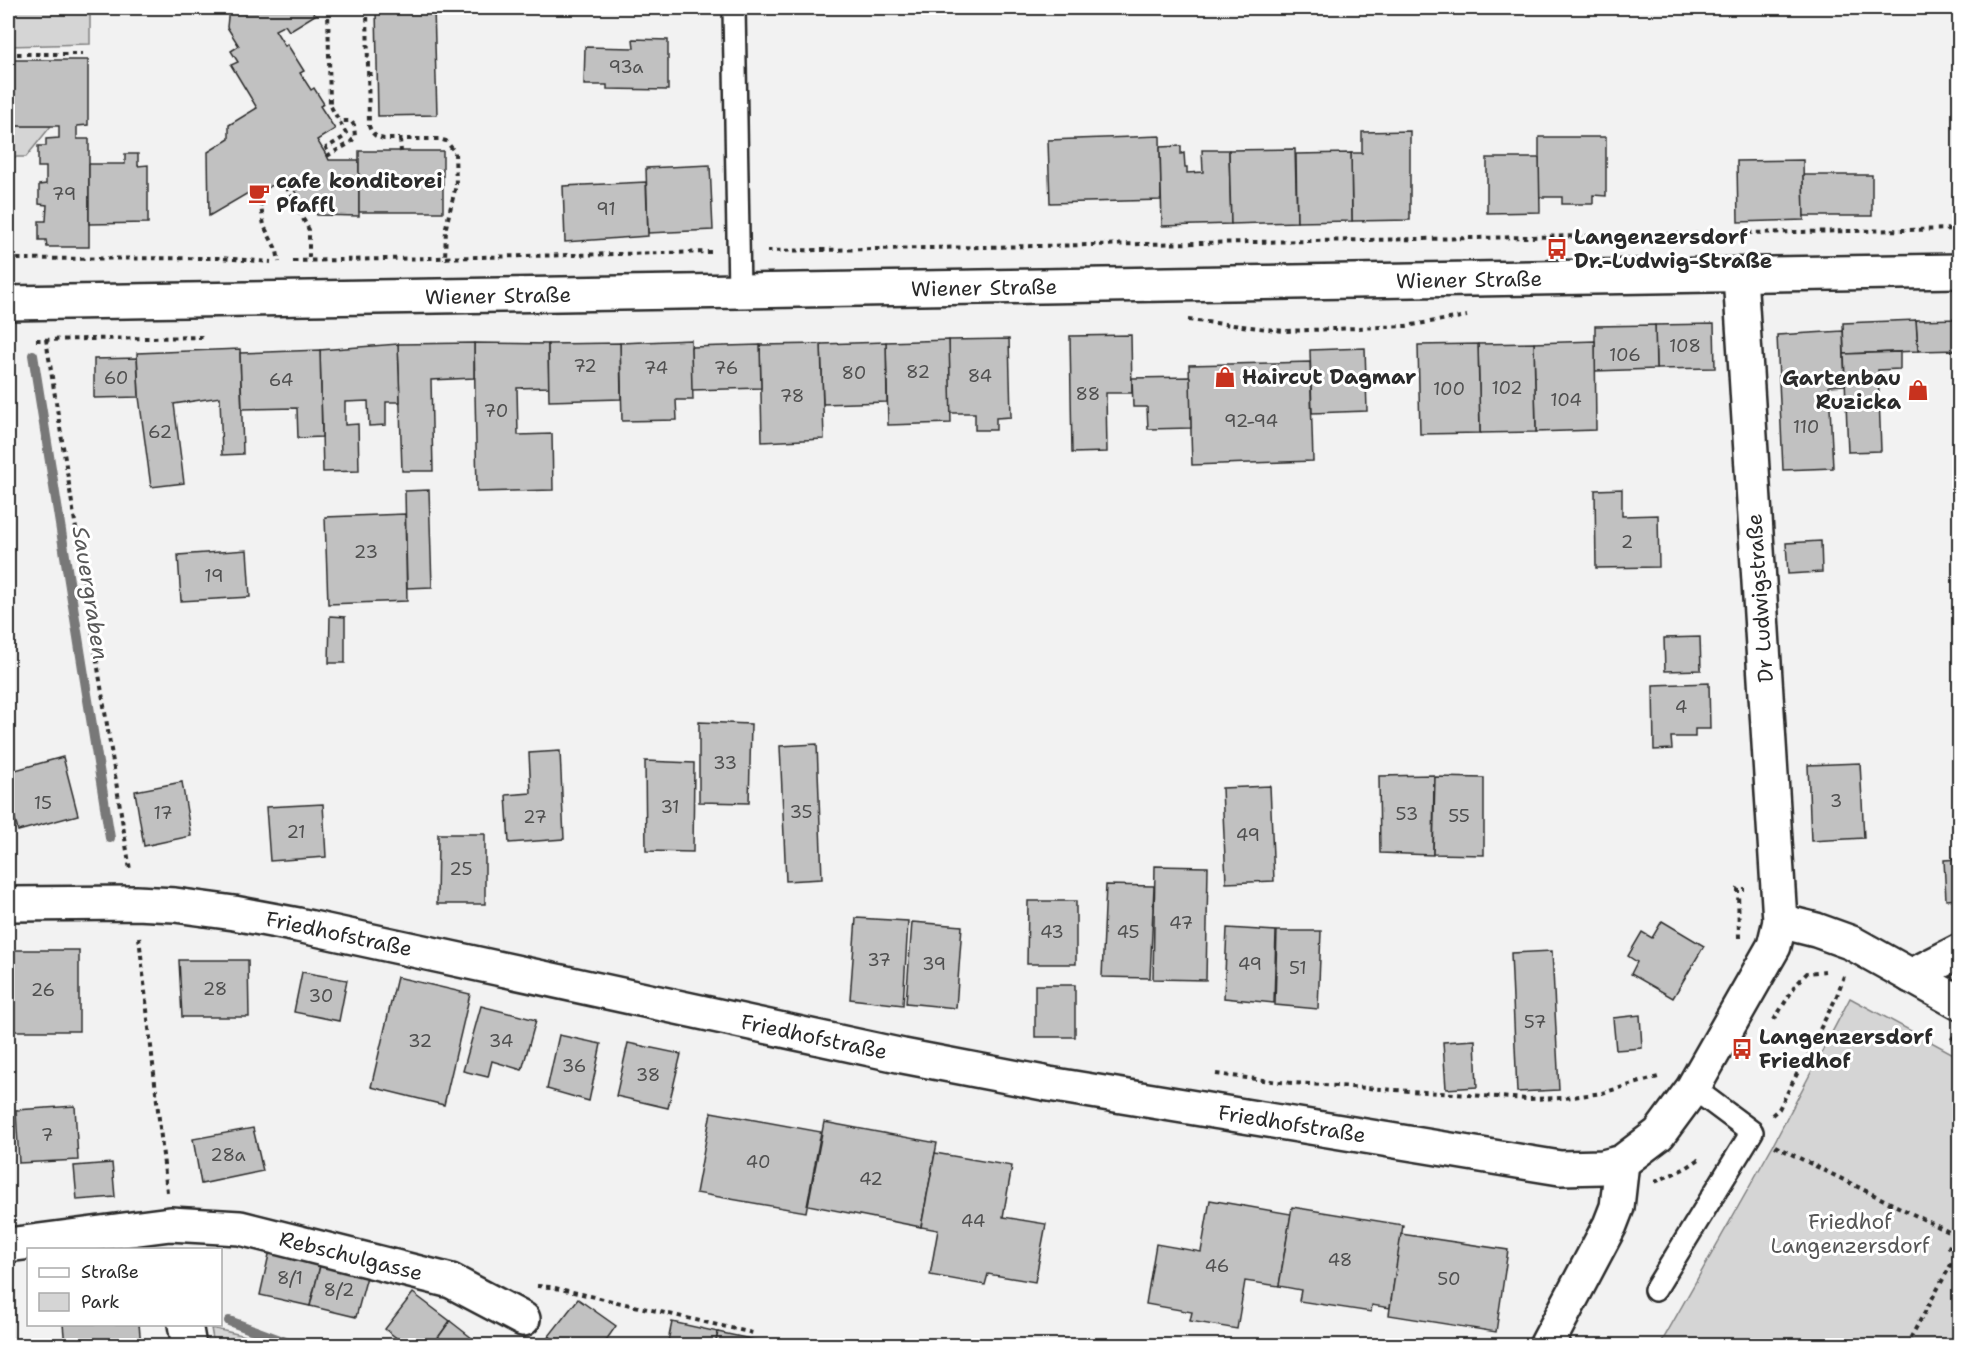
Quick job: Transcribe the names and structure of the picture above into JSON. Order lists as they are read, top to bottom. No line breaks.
{"streets":{"street":["Wiener Straße","Dr Ludwigstraße","Friedhofstraße","Rebschulgasse"]},"crossings":[["Wiener Straße","Dr Ludwigstraße"],["Dr Ludwigstraße","Friedhofstraße"]],"water":["Sauergraben"],"parks":["Friedhof Langenzersdorf"],"places":{"cafe":["cafe konditorei Pfaffl"],"bus stop":["Langenzersdorf Dr.-Ludwig-Straße","Langenzersdorf Friedhof"],"shop":["Haircut Dagmar","Gartenbau Ruzicka"]},"house_numbers":["93a","79","91","108","106","72","74","76","82","80","84","60","64","102","100","88","78","104","70","92-94","110","62","2","23","19","4","33","3","15","31","35","17","53","55","27","21","49","25","47","43","45","37","39","49","51","28","26","30","57","32","34","36","38","7","28a","40","42","44","48","46","8/1","50","8/2"],"legend":["Straße","Park"]}
